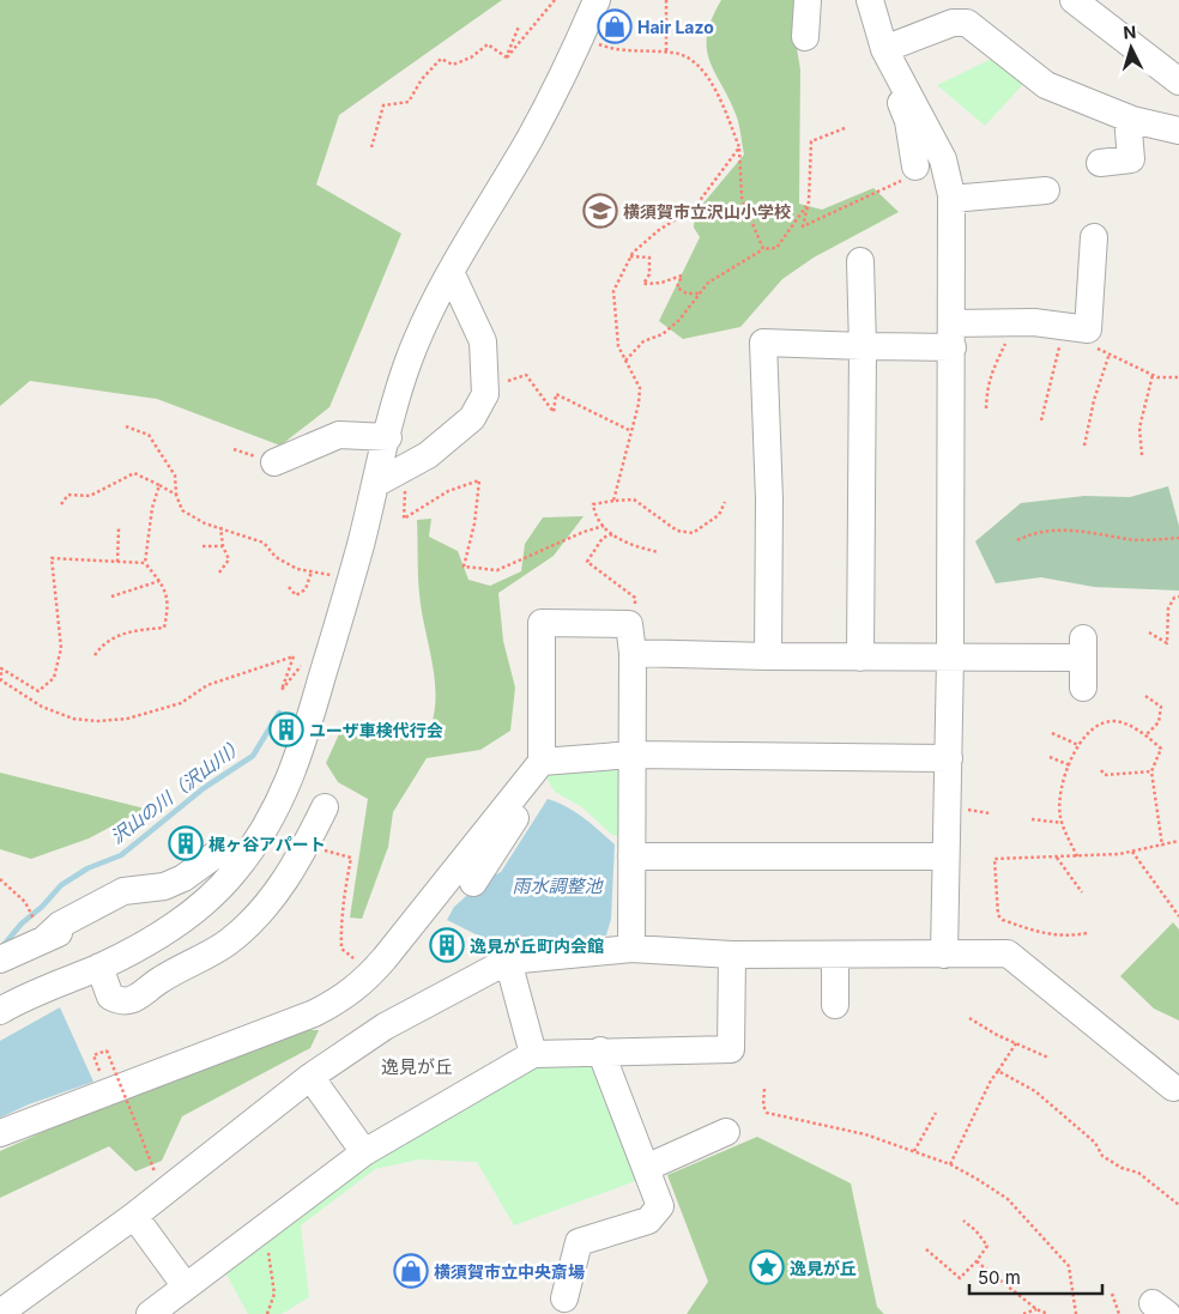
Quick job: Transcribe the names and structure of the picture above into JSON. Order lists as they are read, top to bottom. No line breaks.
{"districts":["逸見が丘"],"water":["沢山の川（沢山川）","雨水調整池"],"places":{"shop":["Hair Lazo","横須賀市立中央斎場"],"school or university":["横須賀市立沢山小学校"],"building":["ユーザ車検代行会","梶ヶ谷アパート","逸見が丘町内会館"],"place":["逸見が丘"]},"scale_bar":"50 m","north":"top"}
